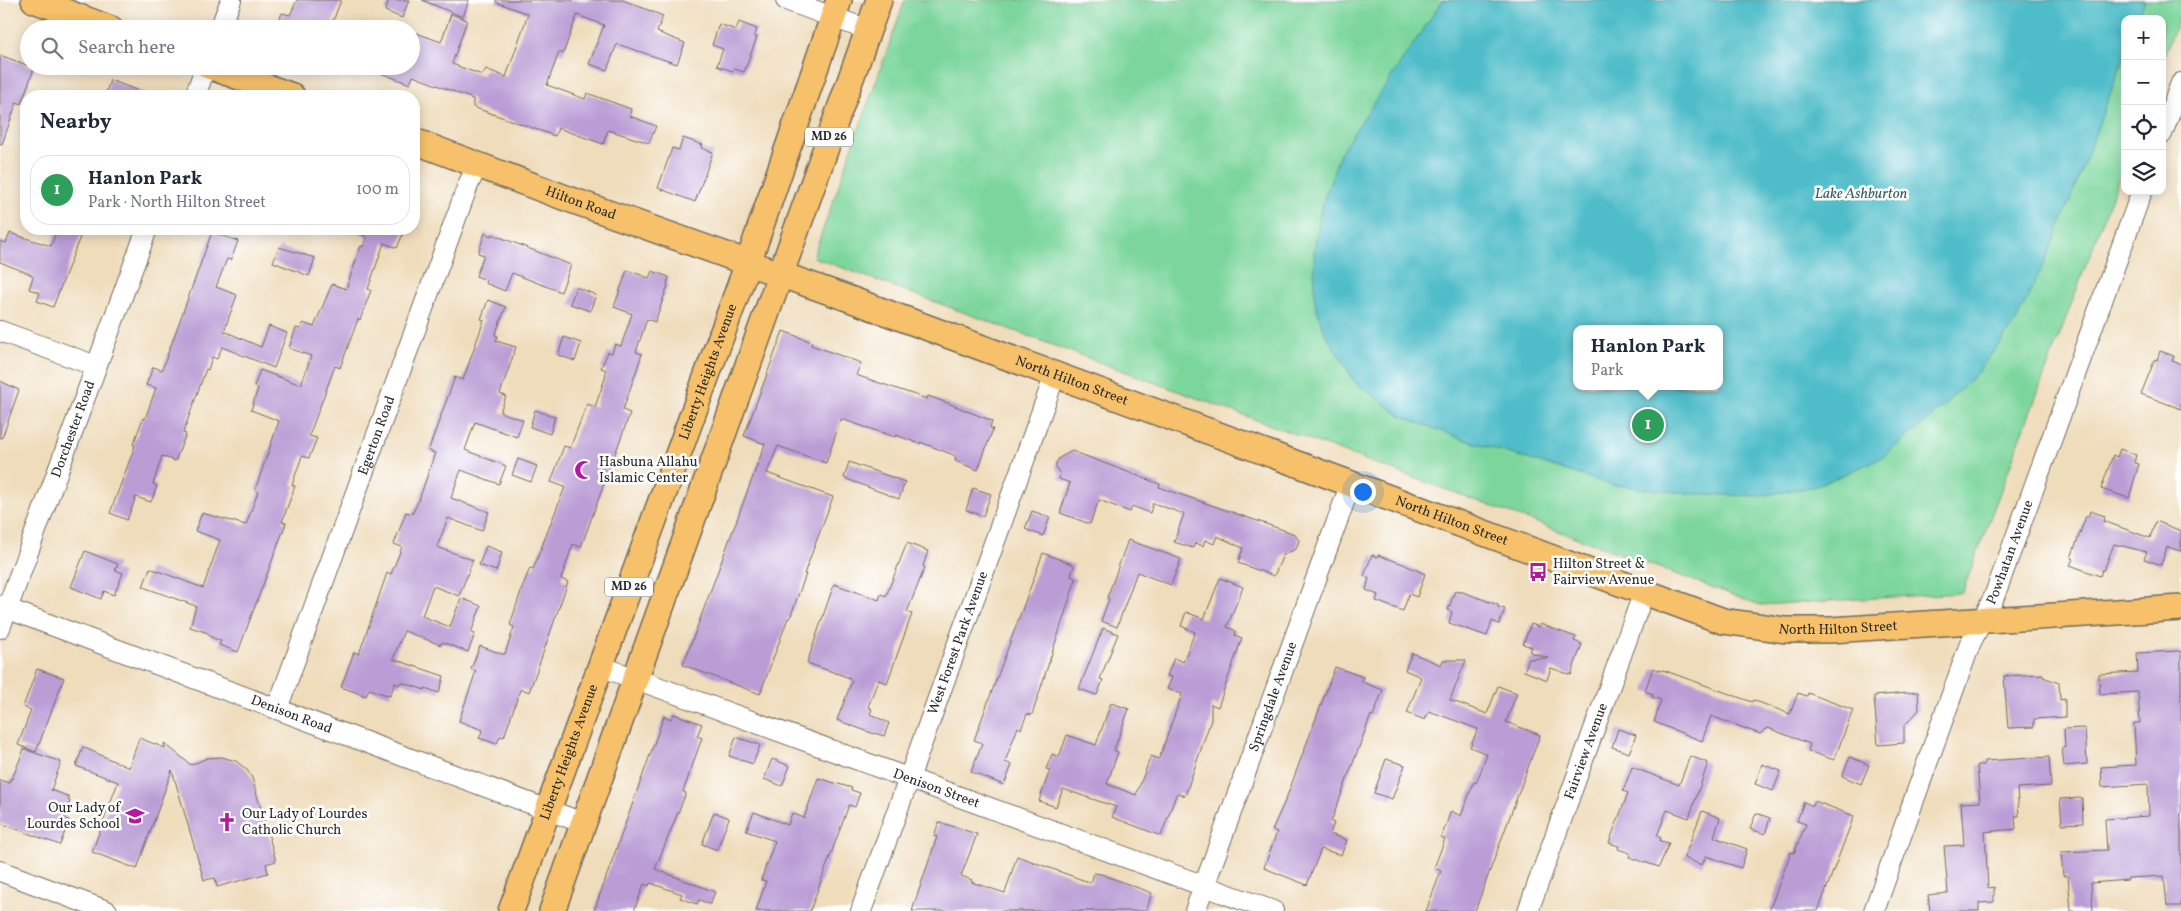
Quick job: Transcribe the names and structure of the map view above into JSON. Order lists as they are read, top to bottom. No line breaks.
{"streets":{"main road":["MD 26","Hilton Road","Liberty Heights Avenue","North Hilton Street"],"street":["Dorchester Road","Egerton Road","Powhatan Avenue","West Forest Park Avenue","Springdale Avenue","Denison Road","Fairview Avenue","Denison Street"]},"crossings":[["MD 26","North Hilton Street"],["MD 26","Denison Road"],["MD 26","Denison Street"],["Hilton Road","Liberty Heights Avenue"],["Hilton Road","North Hilton Street"],["Hilton Road","Egerton Road"],["Liberty Heights Avenue","North Hilton Street"],["Liberty Heights Avenue","Denison Road"],["Liberty Heights Avenue","Denison Street"],["North Hilton Street","Powhatan Avenue"],["North Hilton Street","West Forest Park Avenue"],["North Hilton Street","Springdale Avenue"],["North Hilton Street","Fairview Avenue"],["Dorchester Road","Denison Road"],["Egerton Road","Denison Road"],["West Forest Park Avenue","Denison Street"],["Springdale Avenue","Denison Street"]],"water":["Lake Ashburton"],"places":{"mosque":["Hasbuna Allahu Islamic Center"],"bus stop":["Hilton Street & Fairview Avenue"],"school or university":["Our Lady of Lourdes School"],"church":["Our Lady of Lourdes Catholic Church"]},"page":{"map_buttons":["+","−"],"search":"Search here","heading":"Nearby","list":[{"mark":"1","name":"Hanlon Park","note":"Park · North Hilton Street","value":"100 m"}],"popup":["Hanlon Park","Park"],"pins":"1"}}
